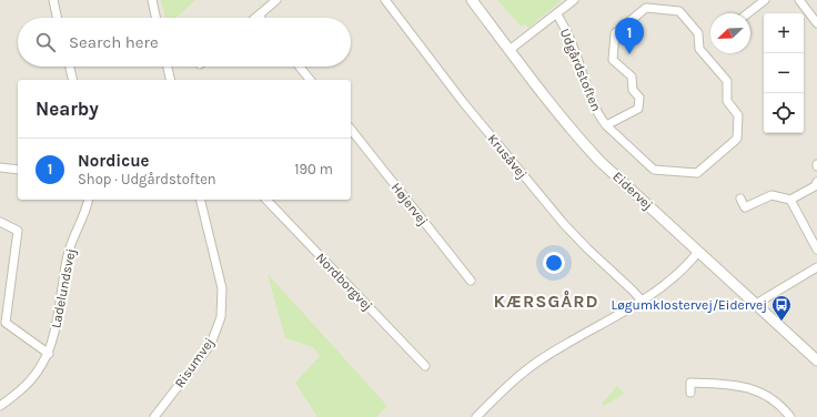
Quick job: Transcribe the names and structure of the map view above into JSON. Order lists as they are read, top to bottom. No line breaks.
{"streets":{"street":["Udgårdstoften","Krusåvej","Eidervej","Højervej","Nordborgvej","Ladelundsvej","Risumvej"]},"districts":["KÆRSGÅRD"],"places":{"bus stop":["Løgumklostervej/Eidervej"]},"north":"bottom left","page":{"map_buttons":["+","−"],"pins":"1","search":"Search here","heading":"Nearby","list":[{"mark":"1","name":"Nordicue","note":"Shop · Udgårdstoften","value":"190 m"}]}}
